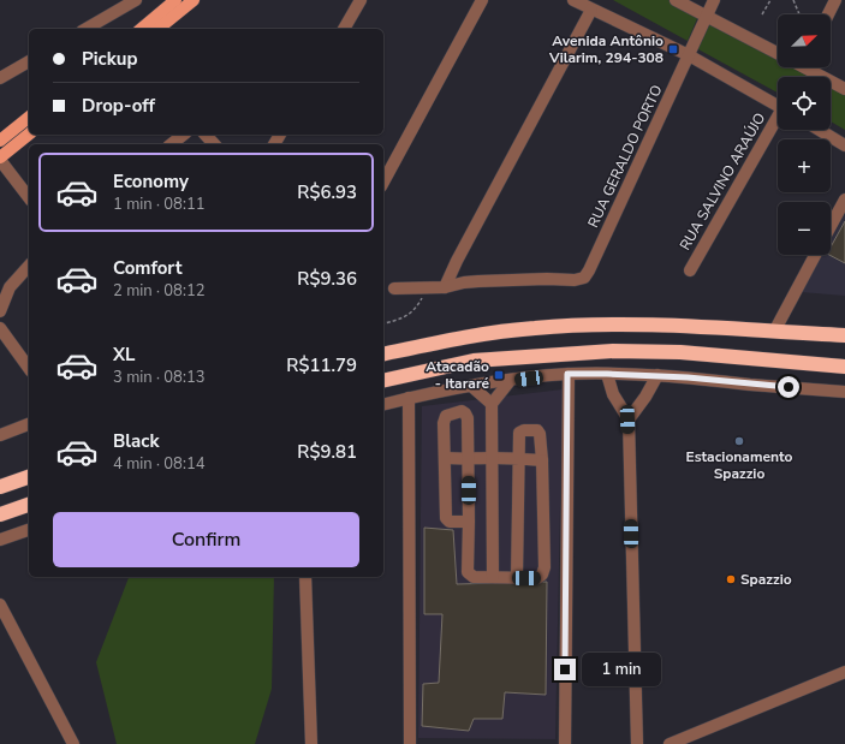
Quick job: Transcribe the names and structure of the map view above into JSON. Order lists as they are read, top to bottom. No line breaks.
{"streets":{"street":["RUA GERALDO PORTO","RUA SALVINO ARAÚJO"]},"places":{"transit":["Avenida Antônio Vilarim, 294-308","Atacadão - Itararé"],"other":["Estacionamento Spazzio","Spazzio"]},"north":"top right","page":{"map_buttons":["+","−"],"banner":["Pickup","Drop-off"],"list":[{"name":"Economy","note":"1 min · 08:11","value":"R$6.93"},{"name":"Comfort","note":"2 min · 08:12","value":"R$9.36"},{"name":"XL","note":"3 min · 08:13","value":"R$11.79"},{"name":"Black","note":"4 min · 08:14","value":"R$9.81"}],"buttons":"Confirm","bubble":"1 min"}}
